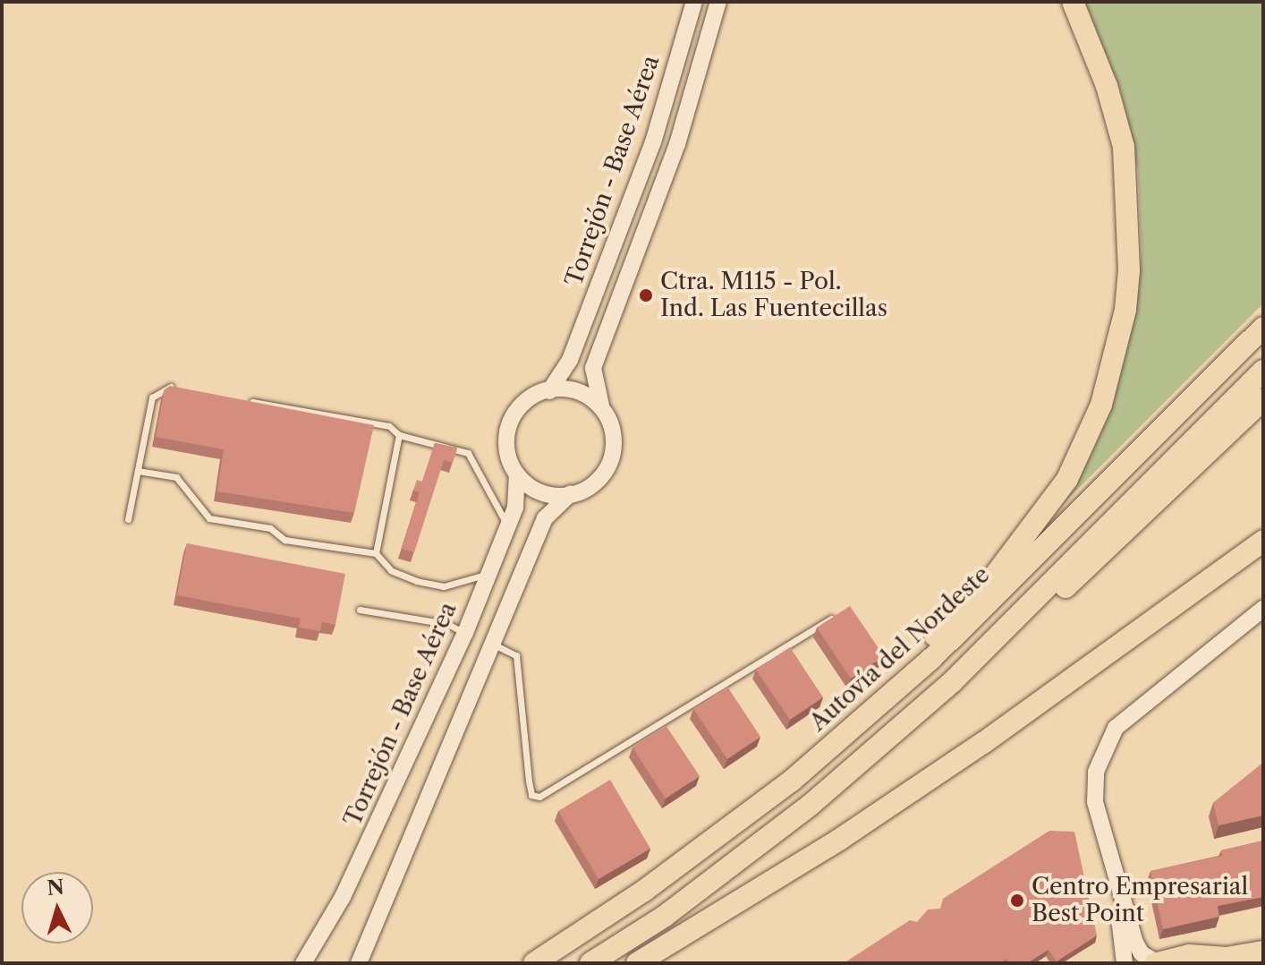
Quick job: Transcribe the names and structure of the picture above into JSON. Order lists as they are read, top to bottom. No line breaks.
{"streets":{"highway":["Autovía del Nordeste"],"main road":["Torrejón - Base Aérea"]},"places":["Ctra. M115 - Pol. Ind. Las Fuentecillas","Centro Empresarial Best Point"],"north":"top"}
